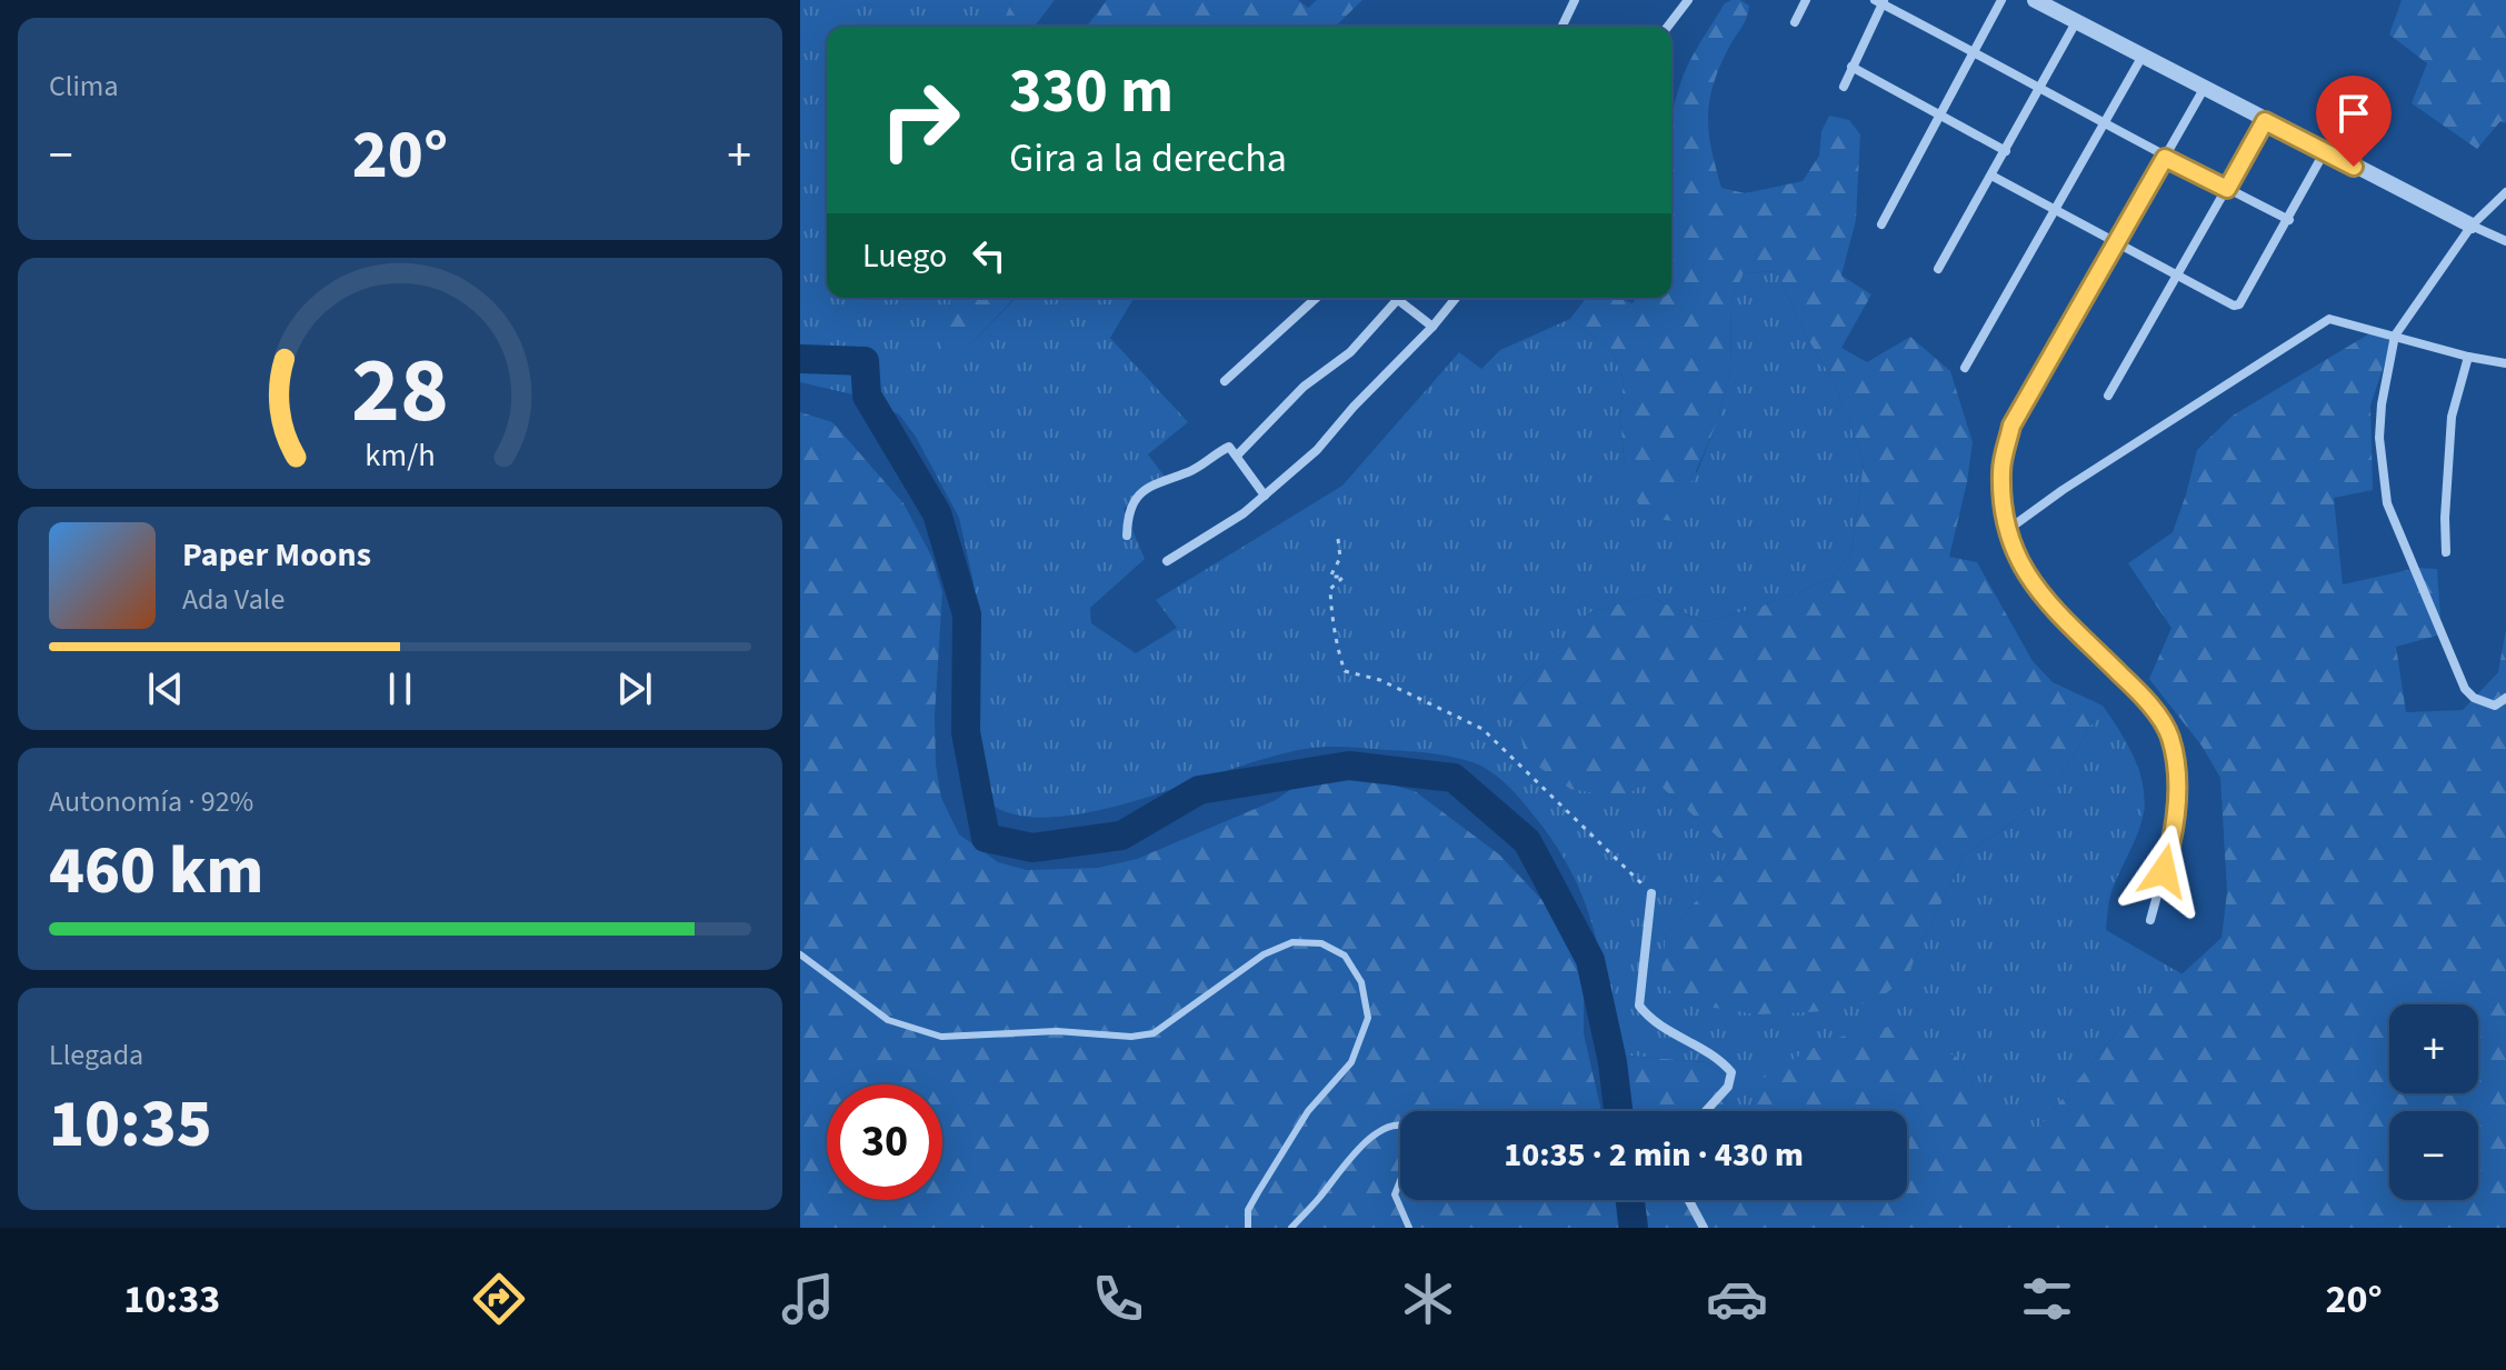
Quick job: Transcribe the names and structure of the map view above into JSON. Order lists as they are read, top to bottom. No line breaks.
{"page":{"tile":["Clima",["Autonomía · 92%","460 km"],["Llegada","10:35"]],"turn":["330 m","Gira a la derecha"],"heat":["−","20°","+"],"then":"Luego","song":["Paper Moons","Ada Vale"],"map_buttons":["+","−"],"limit":"30","trip":"10:35 · 2 min · 430 m","tabs":["10:33","20°"],"gauge":["28","km/h"]}}
